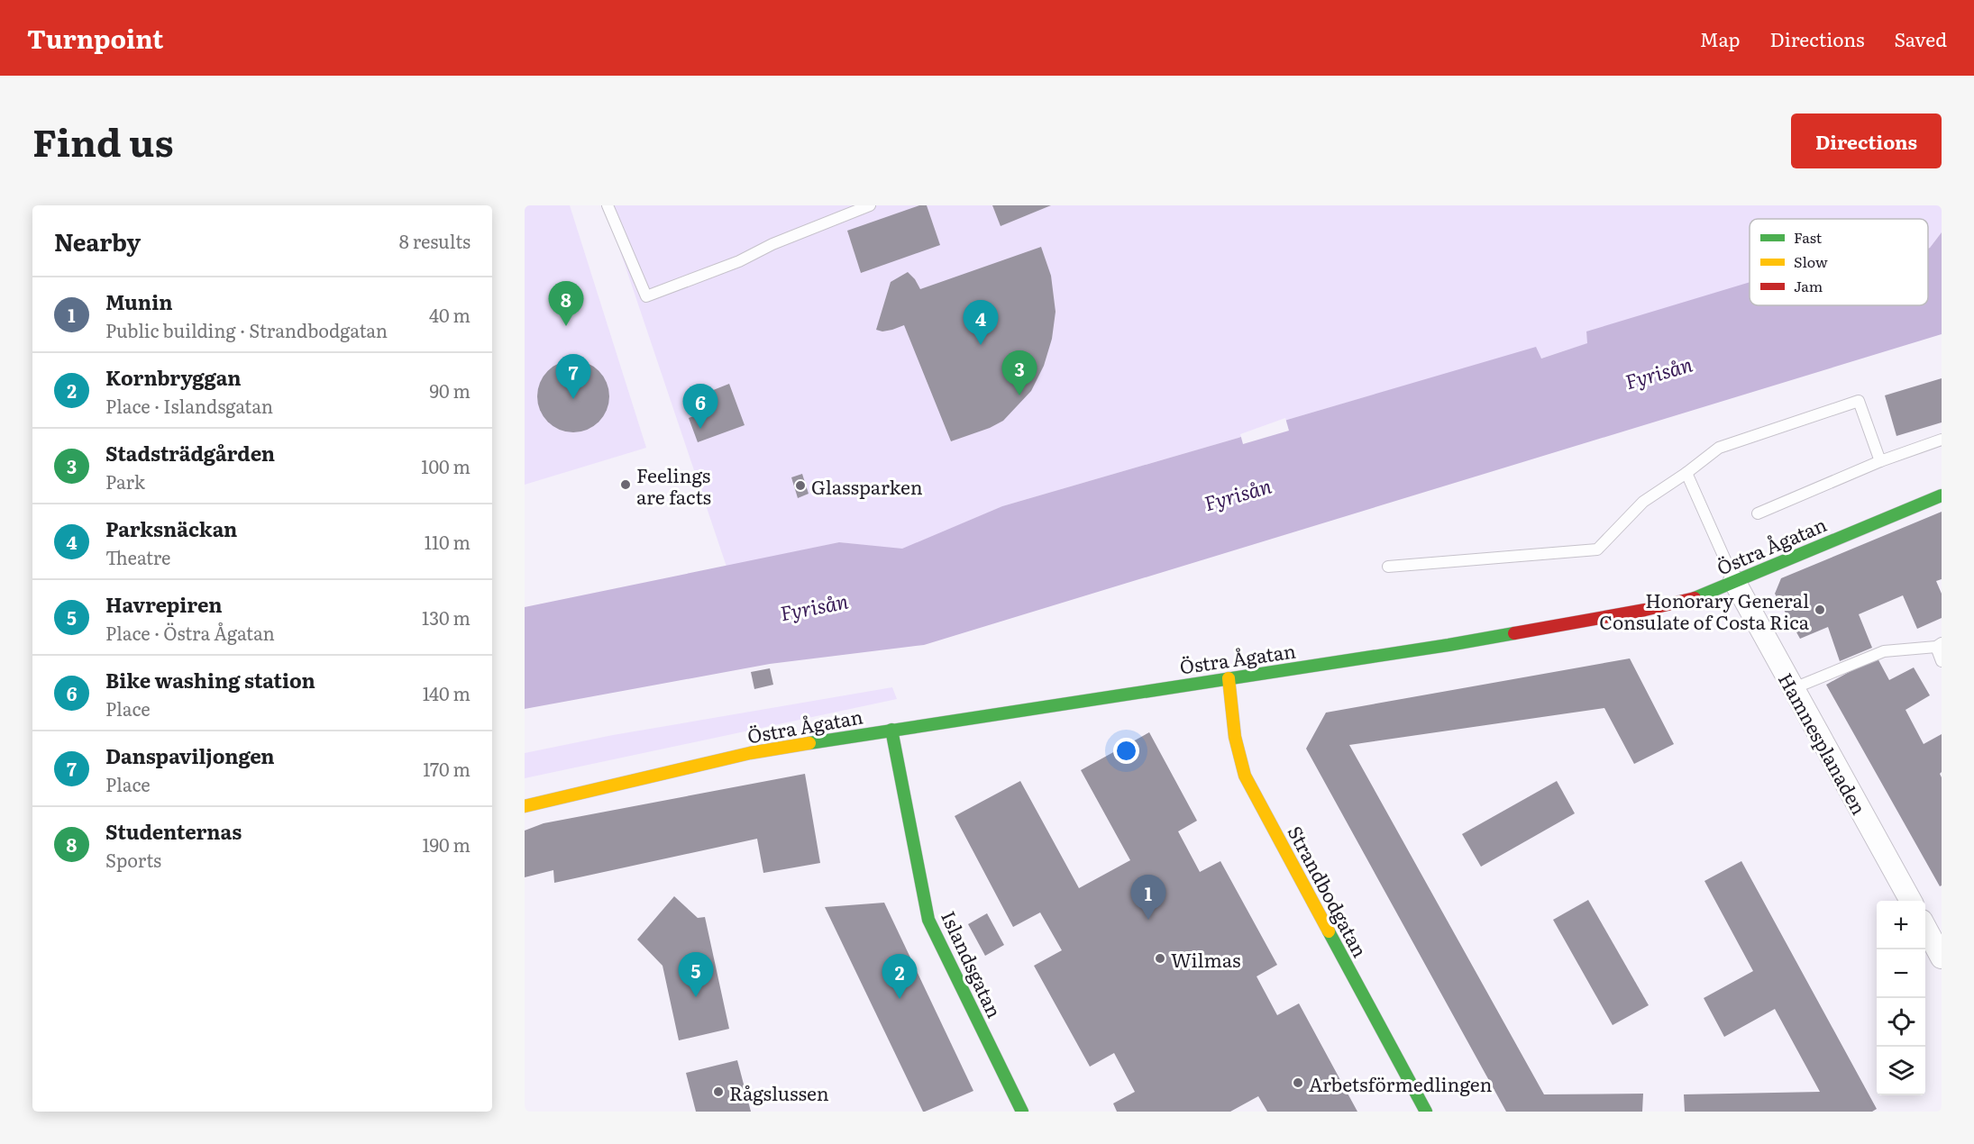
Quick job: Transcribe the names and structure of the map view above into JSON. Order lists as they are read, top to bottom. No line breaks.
{"streets":{"street":["Östra Ågatan","Hamnesplanaden","Strandbodgatan","Islandsgatan"]},"crossings":[["Östra Ågatan","Hamnesplanaden"],["Östra Ågatan","Strandbodgatan"],["Östra Ågatan","Islandsgatan"]],"water":["Fyrisån"],"places":["Feelings are facts","Glassparken","Honorary General Consulate of Costa Rica","Wilmas","Arbetsförmedlingen","Rågslussen"],"legend":["Fast","Slow","Jam"],"page":{"header":"Turnpoint","nav":["Map","Directions","Saved"],"title":"Find us","buttons":"Directions","heading":["Nearby","8 results"],"list":[{"mark":"1","name":"Munin","note":"Public building · Strandbodgatan","value":"40 m"},{"mark":"2","name":"Kornbryggan","note":"Place · Islandsgatan","value":"90 m"},{"mark":"3","name":"Stadsträdgården","note":"Park","value":"100 m"},{"mark":"4","name":"Parksnäckan","note":"Theatre","value":"110 m"},{"mark":"5","name":"Havrepiren","note":"Place · Östra Ågatan","value":"130 m"},{"mark":"6","name":"Bike washing station","note":"Place","value":"140 m"},{"mark":"7","name":"Danspaviljongen","note":"Place","value":"170 m"},{"mark":"8","name":"Studenternas","note":"Sports","value":"190 m"}],"pins":["8","4","3","7","6","1","5","2"],"map_buttons":["+","−"]}}
